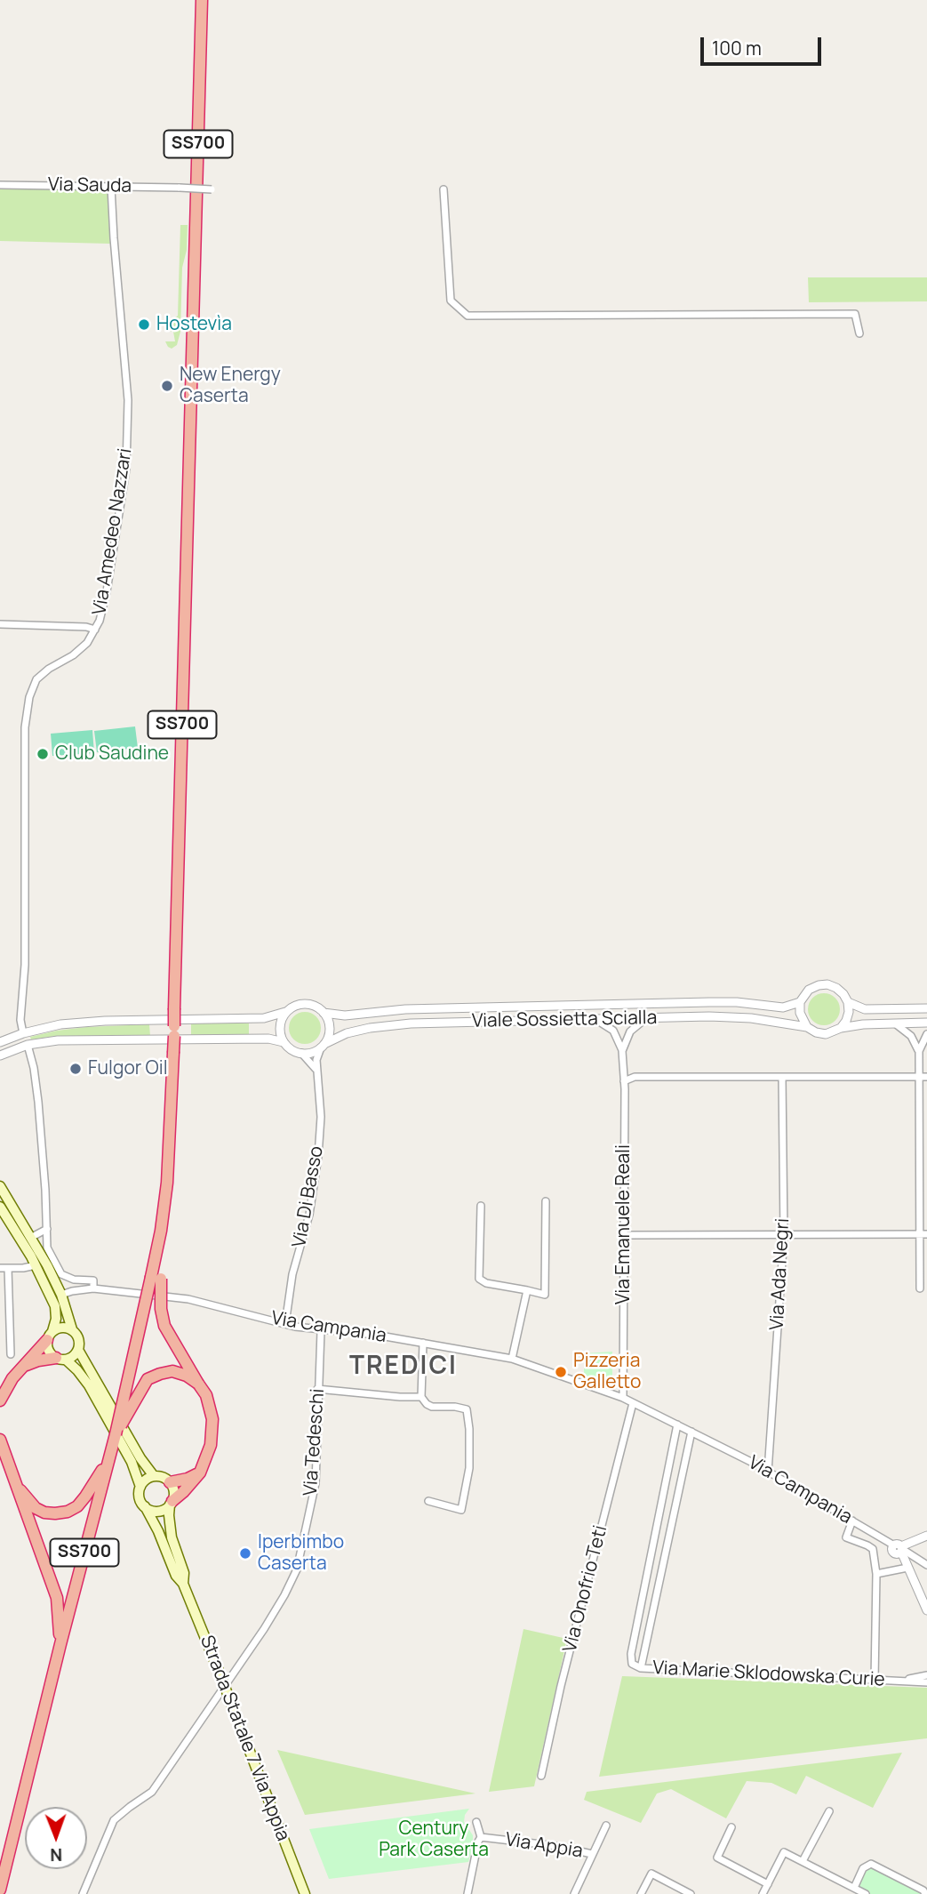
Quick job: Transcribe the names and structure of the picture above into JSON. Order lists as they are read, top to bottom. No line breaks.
{"streets":{"highway":["SS700"],"main road":["Strada Statale 7 Via Appia"],"street":["Via Sauda","Via Amedeo Nazzari","Viale Sossietta Scialla","Via Di Basso","Via Emanuele Reali","Via Ada Negri","Via Campania","Via Tedeschi","Via Onofrio Teti","Via Marie Sklodowska Curie","Via Appia"]},"crossings":[["Via Sauda","Via Amedeo Nazzari"],["Via Amedeo Nazzari","Viale Sossietta Scialla"],["Viale Sossietta Scialla","Via Di Basso"],["Via Di Basso","Via Campania"],["Via Emanuele Reali","Via Campania"],["Via Ada Negri","Via Campania"],["Via Campania","Via Tedeschi"],["Via Campania","Via Onofrio Teti"],["Via Campania","Via Marie Sklodowska Curie"]],"districts":["TREDICI"],"parks":["Century Park Caserta"],"places":["Hostevìa","New Energy Caserta","Club Saudine","Fulgor Oil","Pizzeria Galletto","Iperbimbo Caserta"],"scale_bar":"100 m","north":"bottom"}
